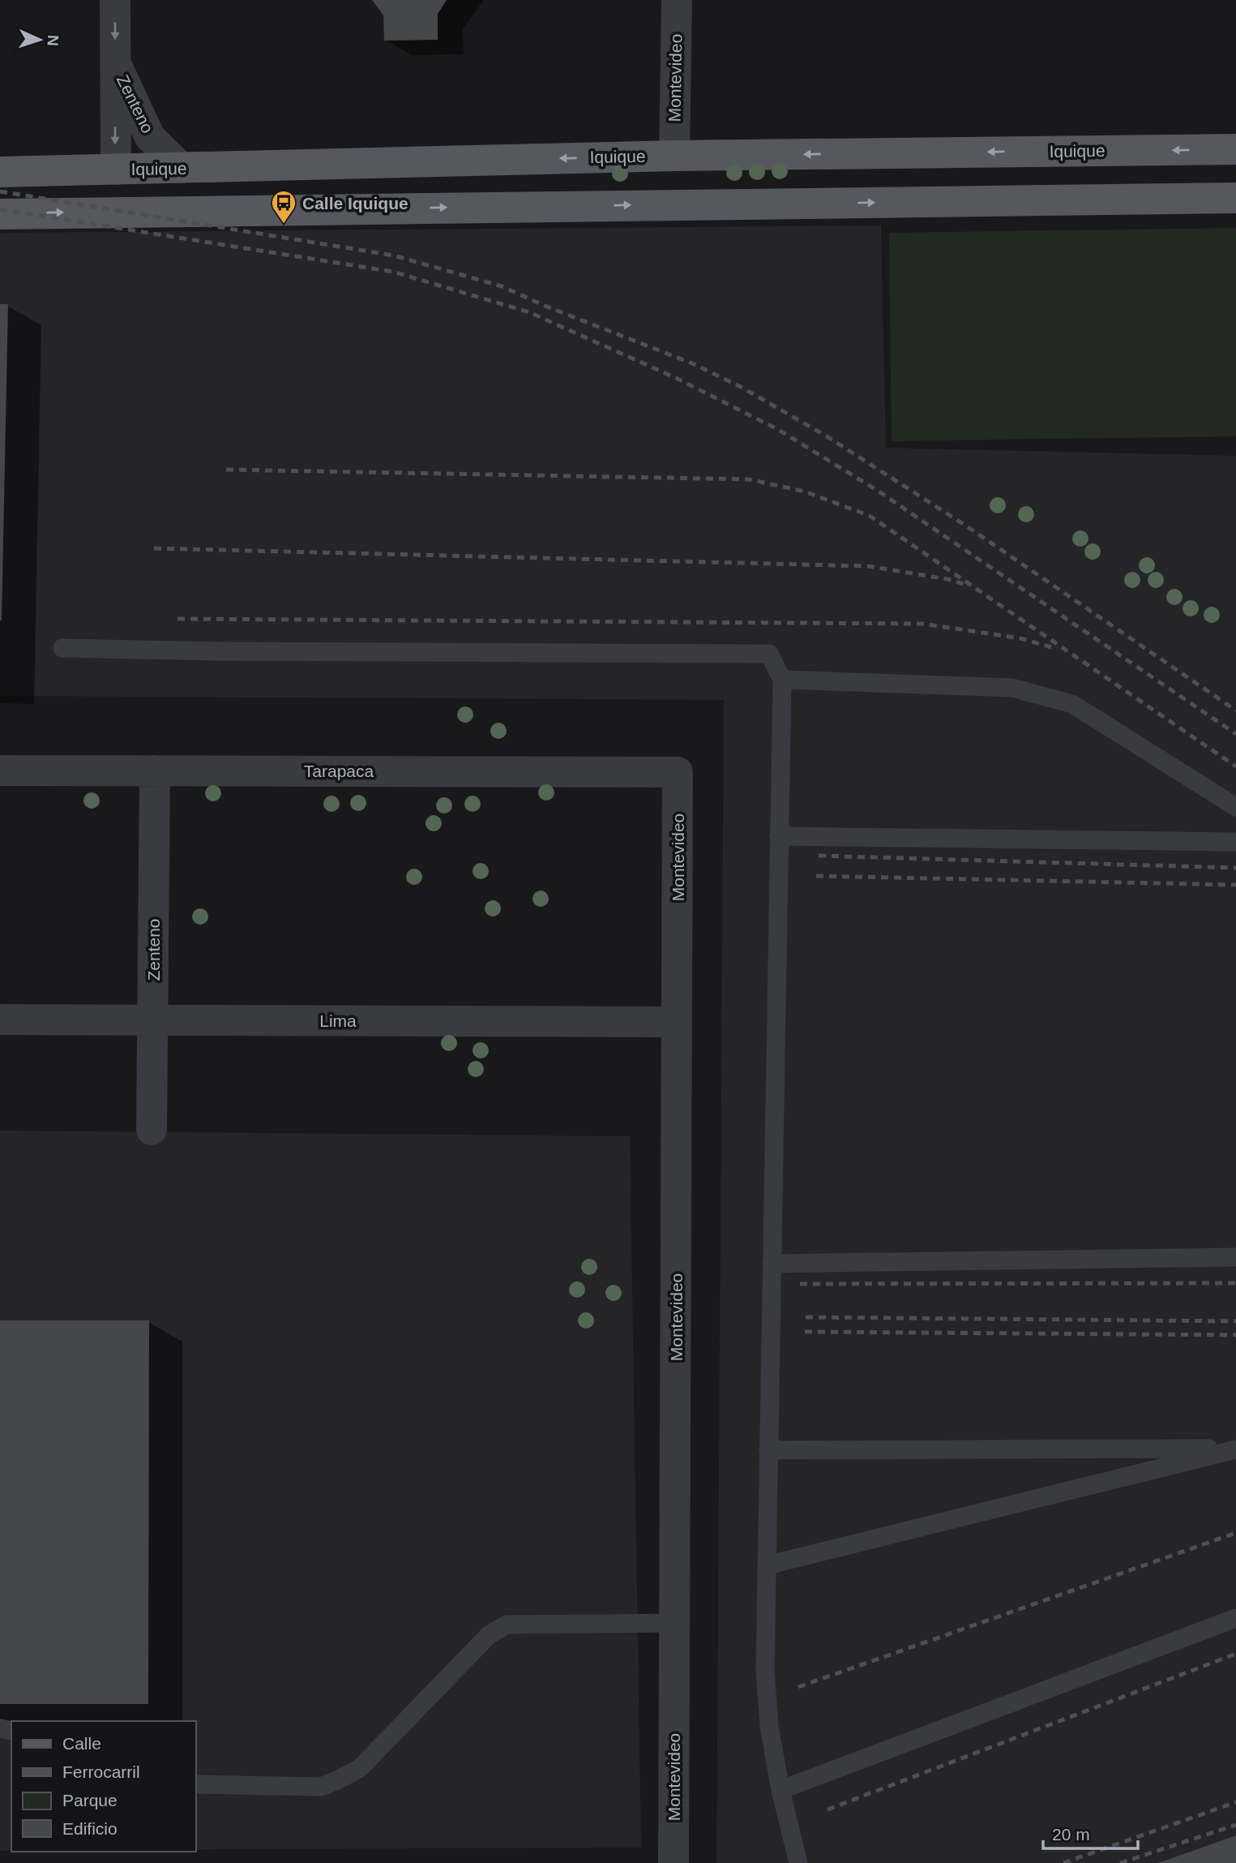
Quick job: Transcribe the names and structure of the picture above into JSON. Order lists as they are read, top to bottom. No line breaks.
{"streets":{"main road":["Iquique"],"street":["Montevideo","Zenteno","Tarapaca","Lima"]},"crossings":[["Montevideo","Iquique"],["Montevideo","Tarapaca"],["Montevideo","Lima"],["Zenteno","Iquique"],["Zenteno","Tarapaca"],["Zenteno","Lima"]],"places":{"bus stop":["Calle Iquique"]},"legend":["Calle","Ferrocarril","Parque","Edificio"],"scale_bar":"20 m","north":"right"}
